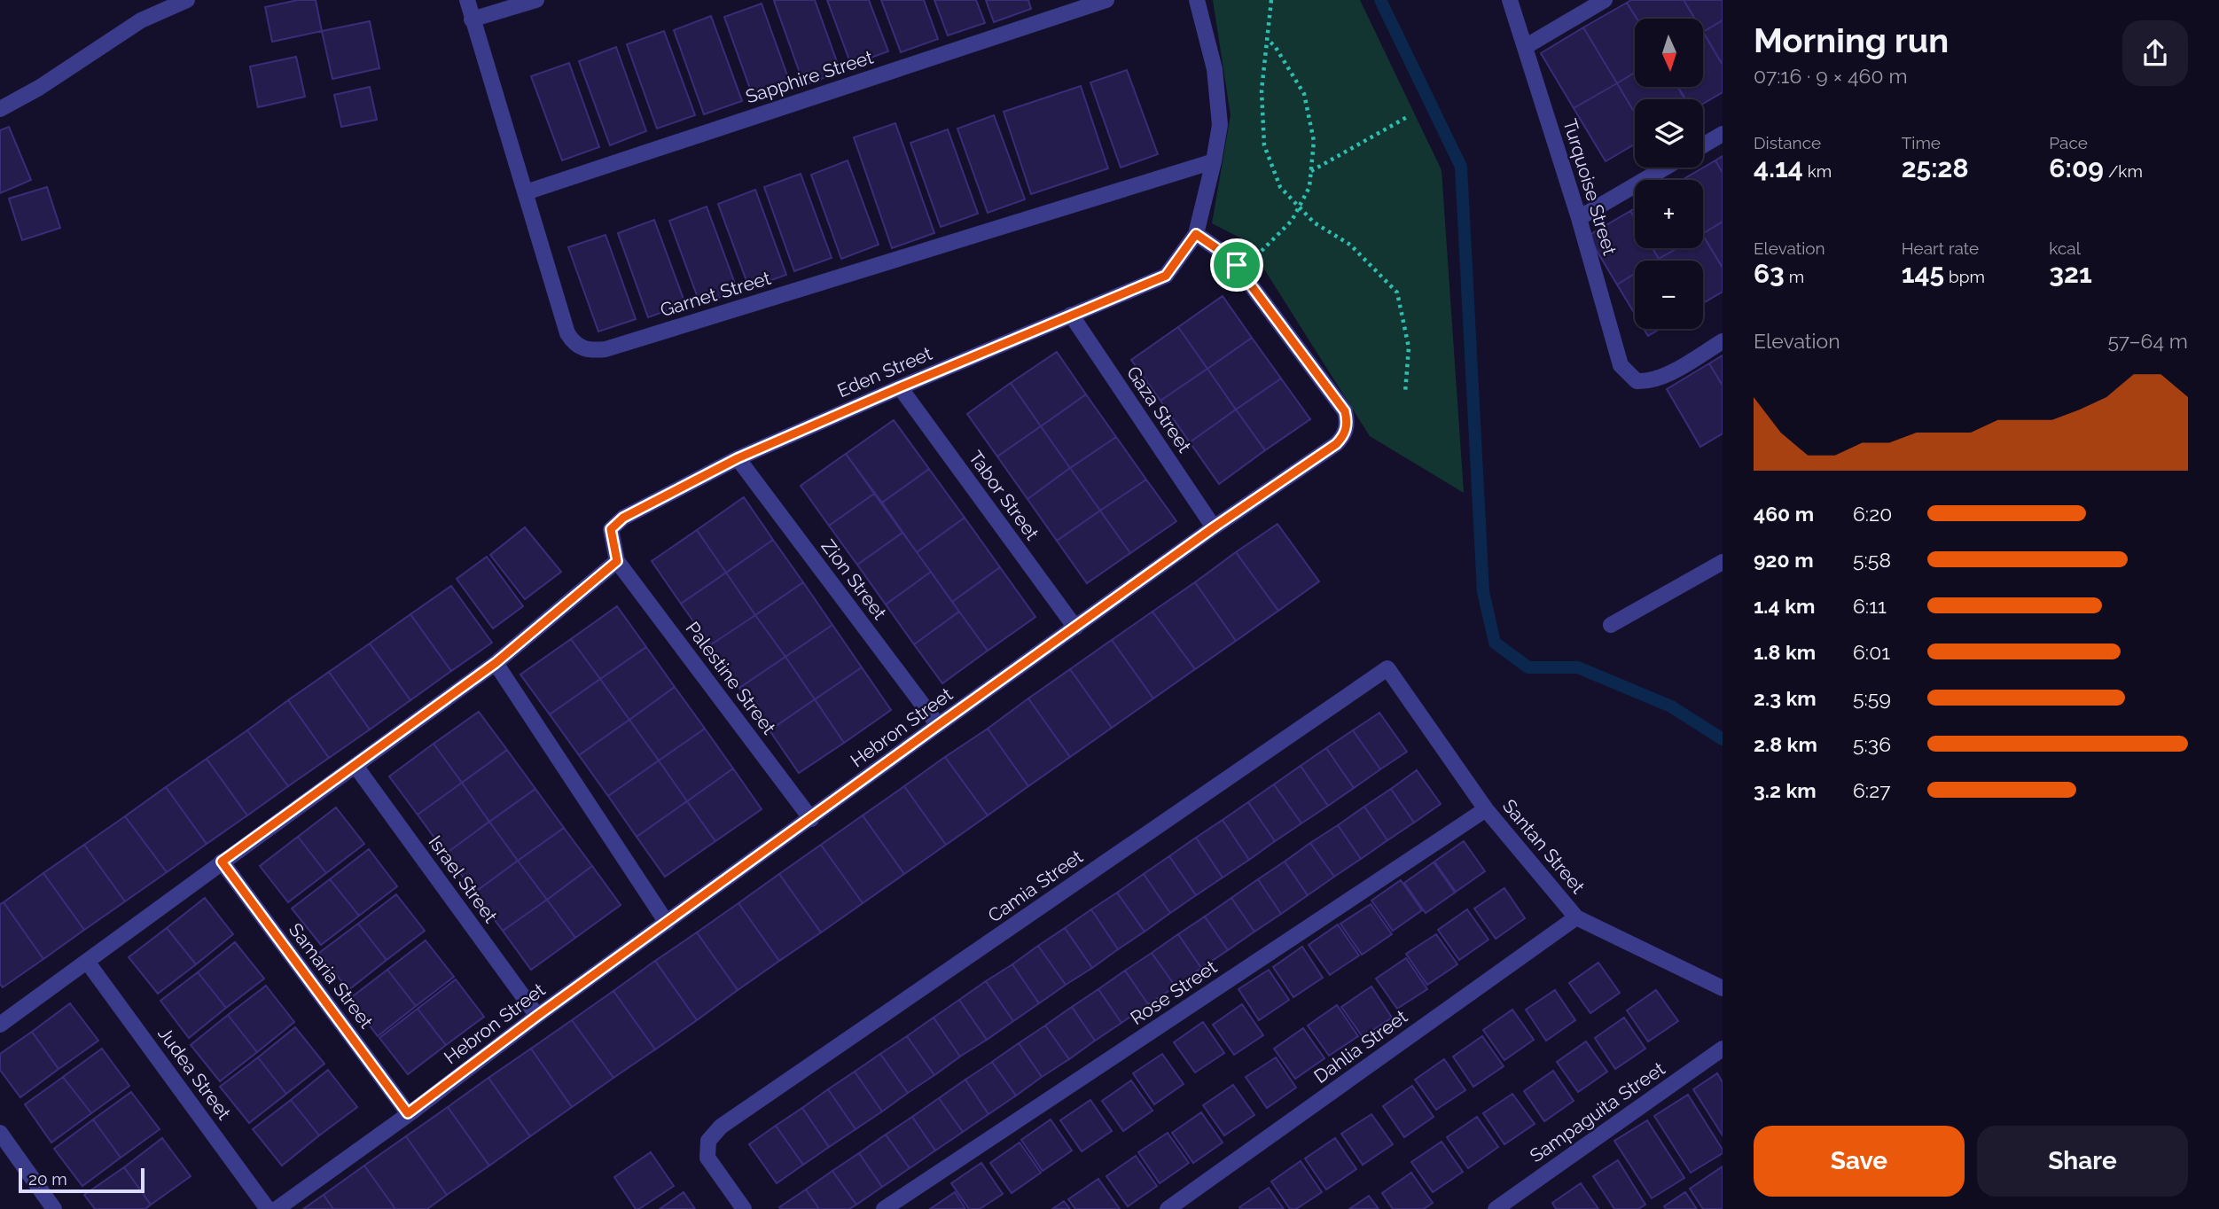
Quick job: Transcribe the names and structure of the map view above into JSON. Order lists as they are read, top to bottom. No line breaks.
{"streets":{"street":["Sapphire Street","Turquoise Street","Garnet Street","Eden Street","Gaza Street","Tabor Street","Zion Street","Palestine Street","Hebron Street","Santan Street","Israel Street","Camia Street","Samaria Street","Rose Street","Dahlia Street","Judea Street","Sampaguita Street"]},"crossings":[["Sapphire Street","Garnet Street"],["Eden Street","Gaza Street"],["Eden Street","Tabor Street"],["Eden Street","Zion Street"],["Eden Street","Palestine Street"],["Eden Street","Hebron Street"],["Gaza Street","Hebron Street"],["Tabor Street","Hebron Street"],["Zion Street","Hebron Street"],["Palestine Street","Hebron Street"],["Hebron Street","Israel Street"],["Hebron Street","Samaria Street"],["Santan Street","Camia Street"],["Santan Street","Rose Street"],["Santan Street","Dahlia Street"]],"scale_bar":"20 m","north":"bottom","page":{"heading":["Morning run","07:16 · 9 × 460 m"],"map_buttons":["+","−"],"stats":[["Distance","4.14 km"],["Time","25:28"],["Pace","6:09 /km"],["Elevation","63 m"],["Heart rate","145 bpm"],["kcal","321"]],"chart":["Elevation","57–64 m"],"list":[{"name":"460 m","note":"6:20"},{"name":"920 m","note":"5:58"},{"name":"1.4 km","note":"6:11"},{"name":"1.8 km","note":"6:01"},{"name":"2.3 km","note":"5:59"},{"name":"2.8 km","note":"5:36"},{"name":"3.2 km","note":"6:27"}],"buttons":["Save","Share"],"scale":"20 m"}}
